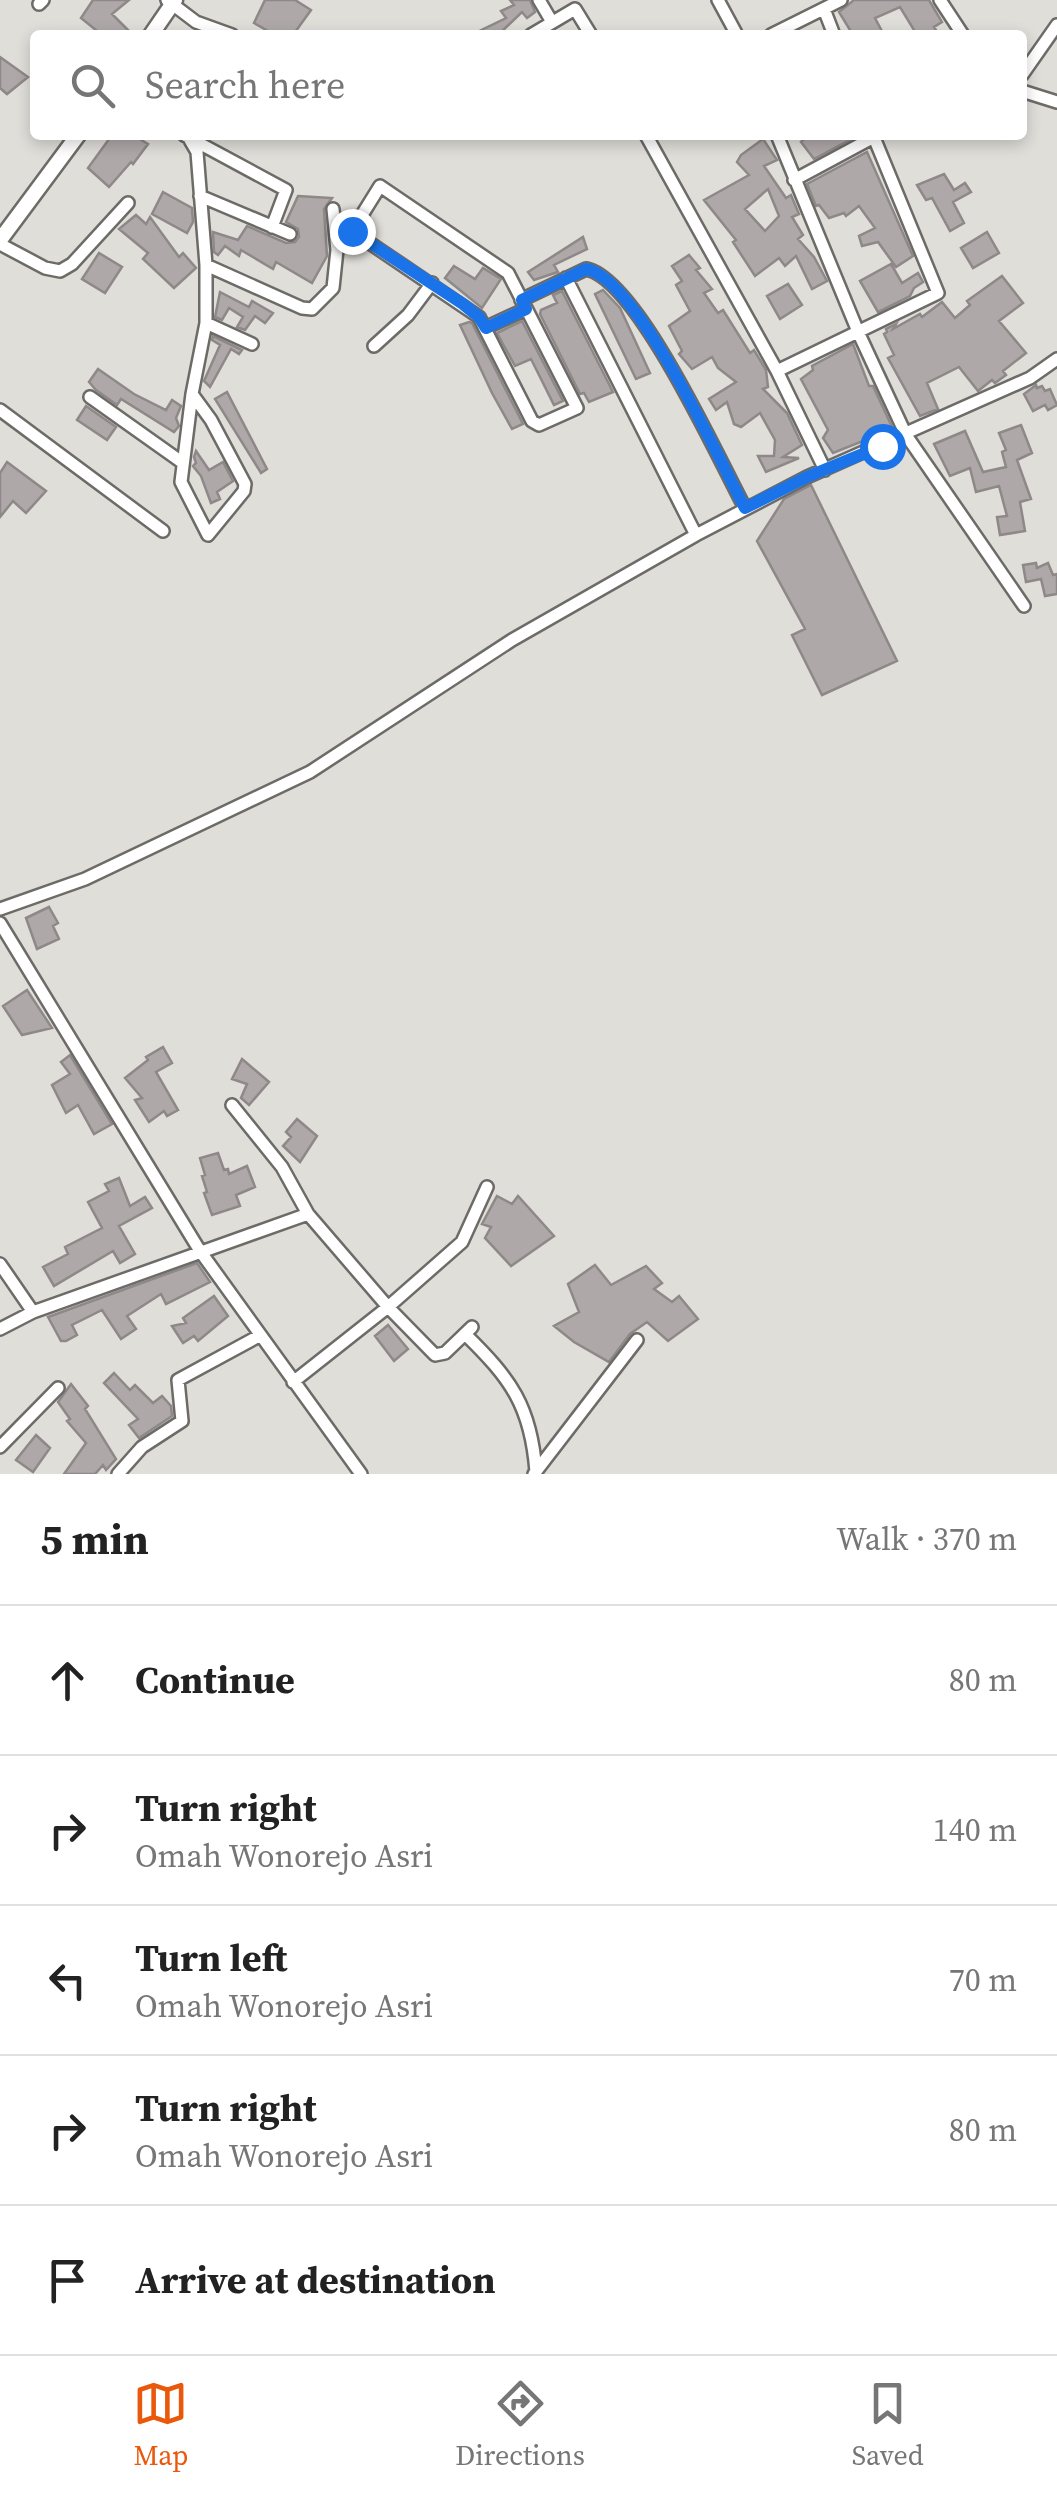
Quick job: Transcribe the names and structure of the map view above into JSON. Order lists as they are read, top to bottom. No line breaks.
{"page":{"search":"Search here","heading":["5 min","Walk · 370 m"],"list":[["Continue","80 m"],["Turn right","Omah Wonorejo Asri","140 m"],["Turn left","Omah Wonorejo Asri","70 m"],["Turn right","Omah Wonorejo Asri","80 m"],"Arrive at destination"],"nav":["Map","Directions","Saved"]}}
